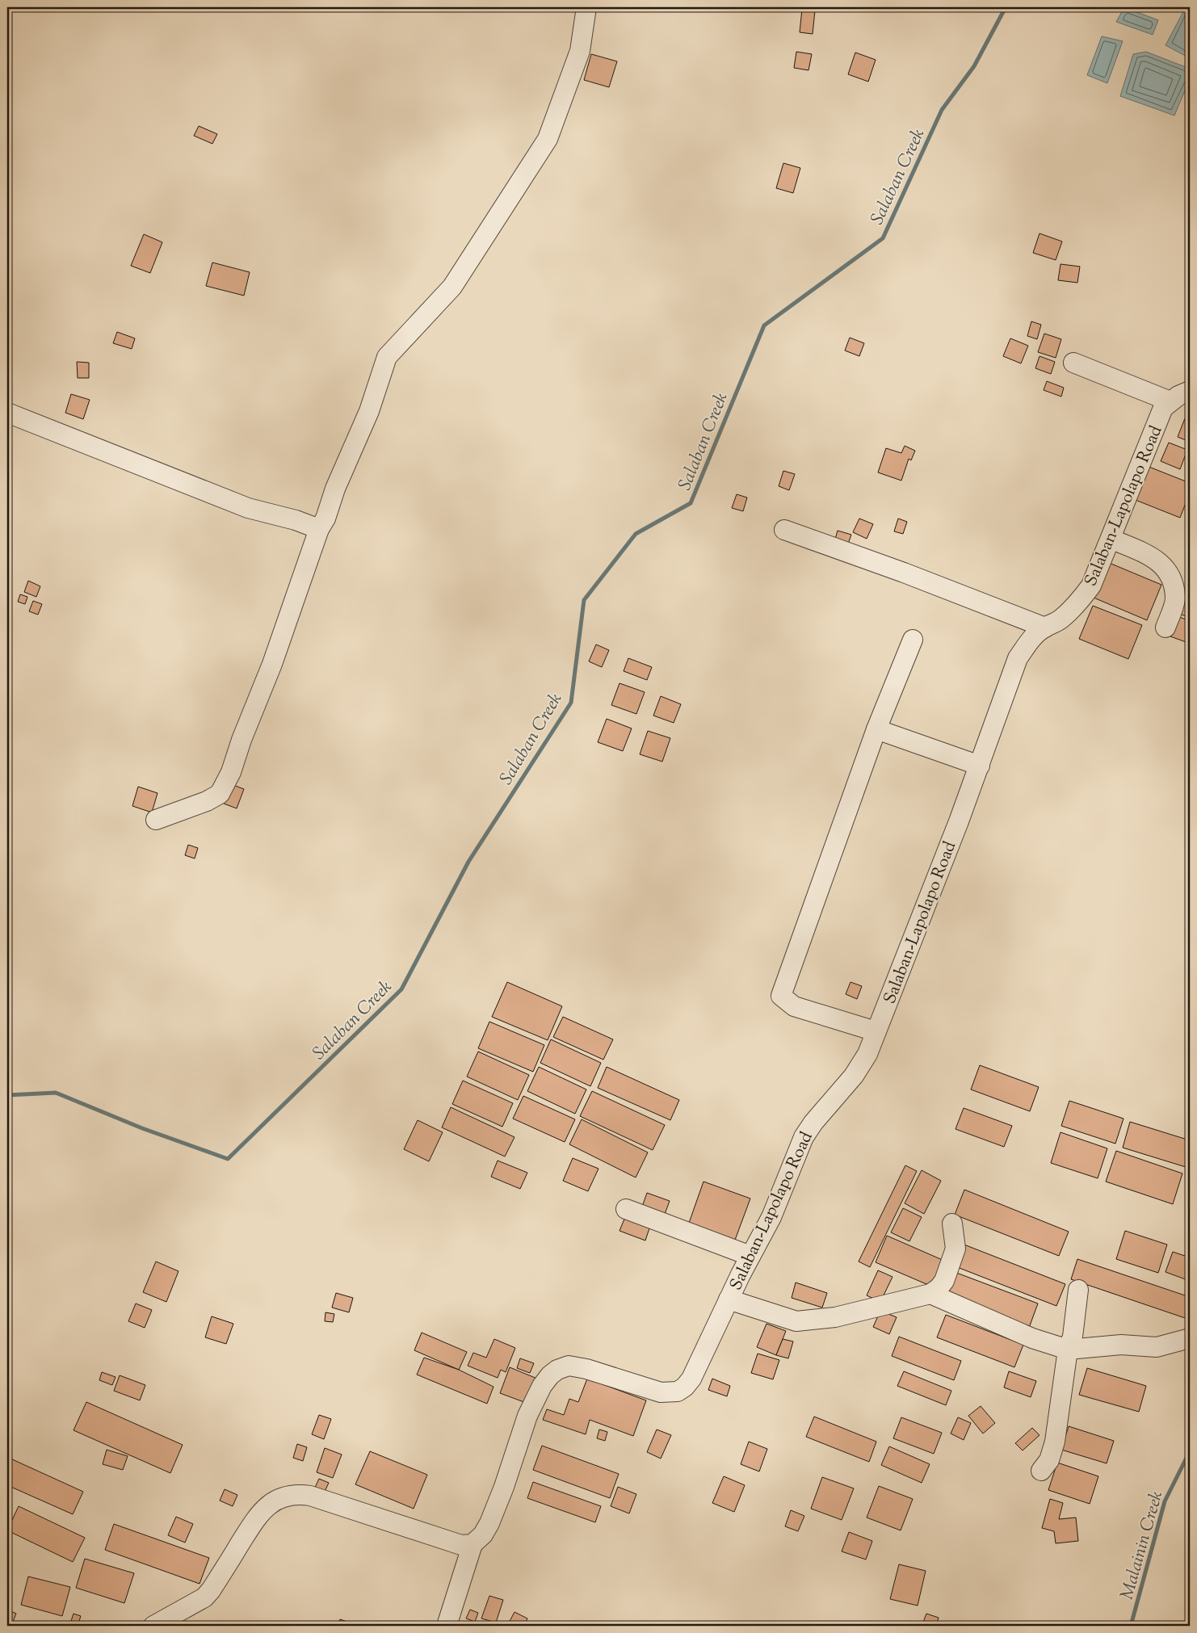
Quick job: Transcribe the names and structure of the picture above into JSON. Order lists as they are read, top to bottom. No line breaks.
{"streets":{"street":["Salaban-Lapolapo Road"]},"water":["Salaban Creek","Malainin Creek"]}
